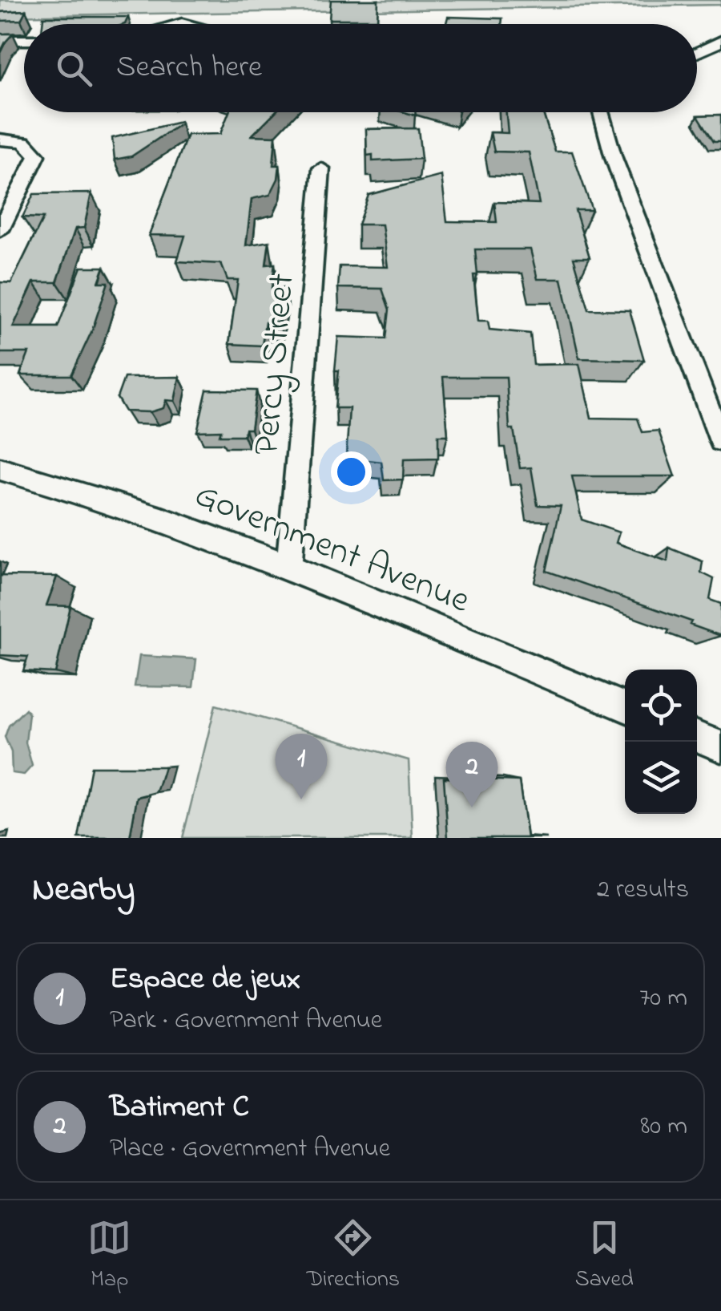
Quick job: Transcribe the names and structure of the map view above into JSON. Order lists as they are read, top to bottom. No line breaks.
{"streets":{"street":["Percy Street","Government Avenue"]},"crossings":[["Percy Street","Government Avenue"]],"page":{"search":"Search here","pins":["1","2"],"heading":["Nearby","2 results"],"list":[{"mark":"1","name":"Espace de jeux","note":"Park · Government Avenue","value":"70 m"},{"mark":"2","name":"Batiment C","note":"Place · Government Avenue","value":"80 m"}],"nav":["Map","Directions","Saved"]}}
